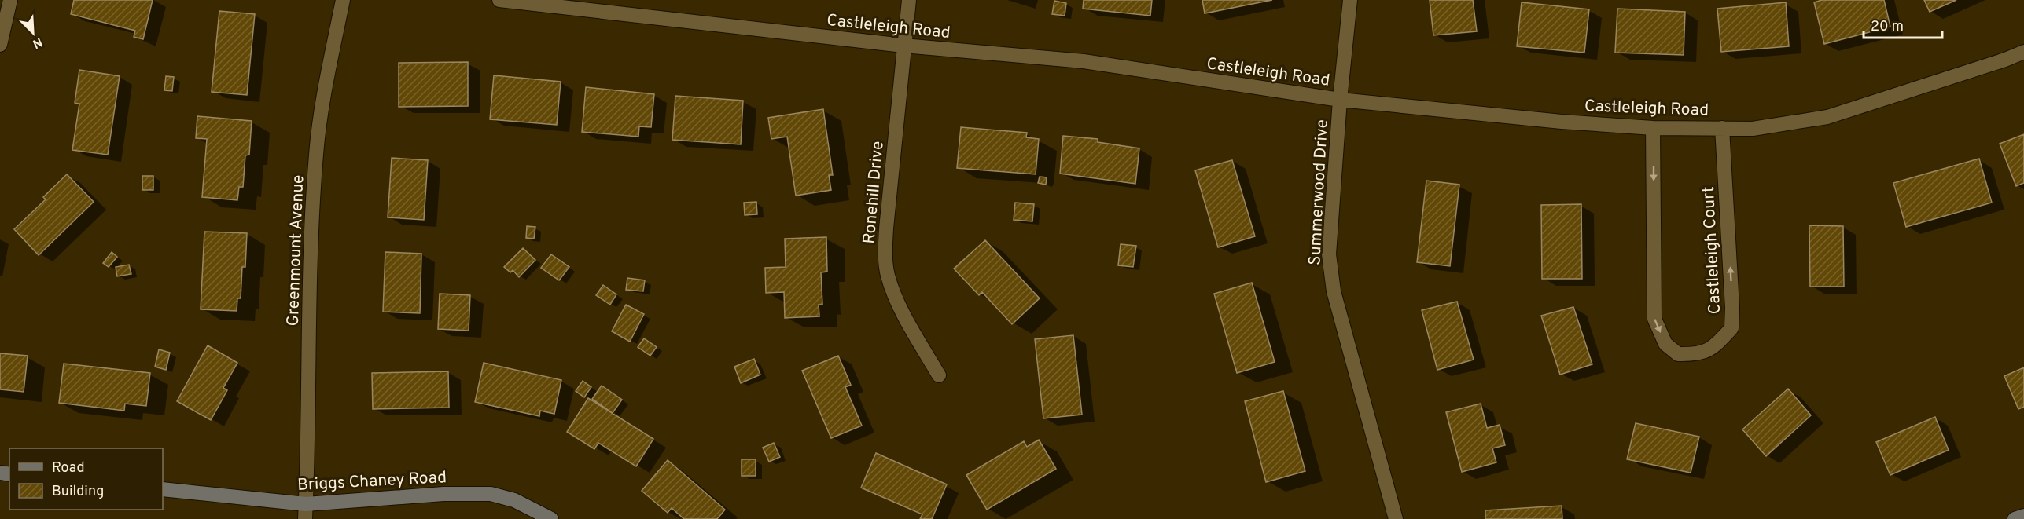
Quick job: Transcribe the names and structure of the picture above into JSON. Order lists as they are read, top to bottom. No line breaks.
{"streets":{"main road":["Briggs Chaney Road"],"street":["Castleleigh Road","Ronehill Drive","Summerwood Drive","Greenmount Avenue","Castleleigh Court"]},"crossings":[["Castleleigh Road","Ronehill Drive"],["Castleleigh Road","Summerwood Drive"],["Castleleigh Road","Castleleigh Court"],["Greenmount Avenue","Briggs Chaney Road"]],"legend":["Road","Building"],"scale_bar":"20 m","north":"bottom right"}
